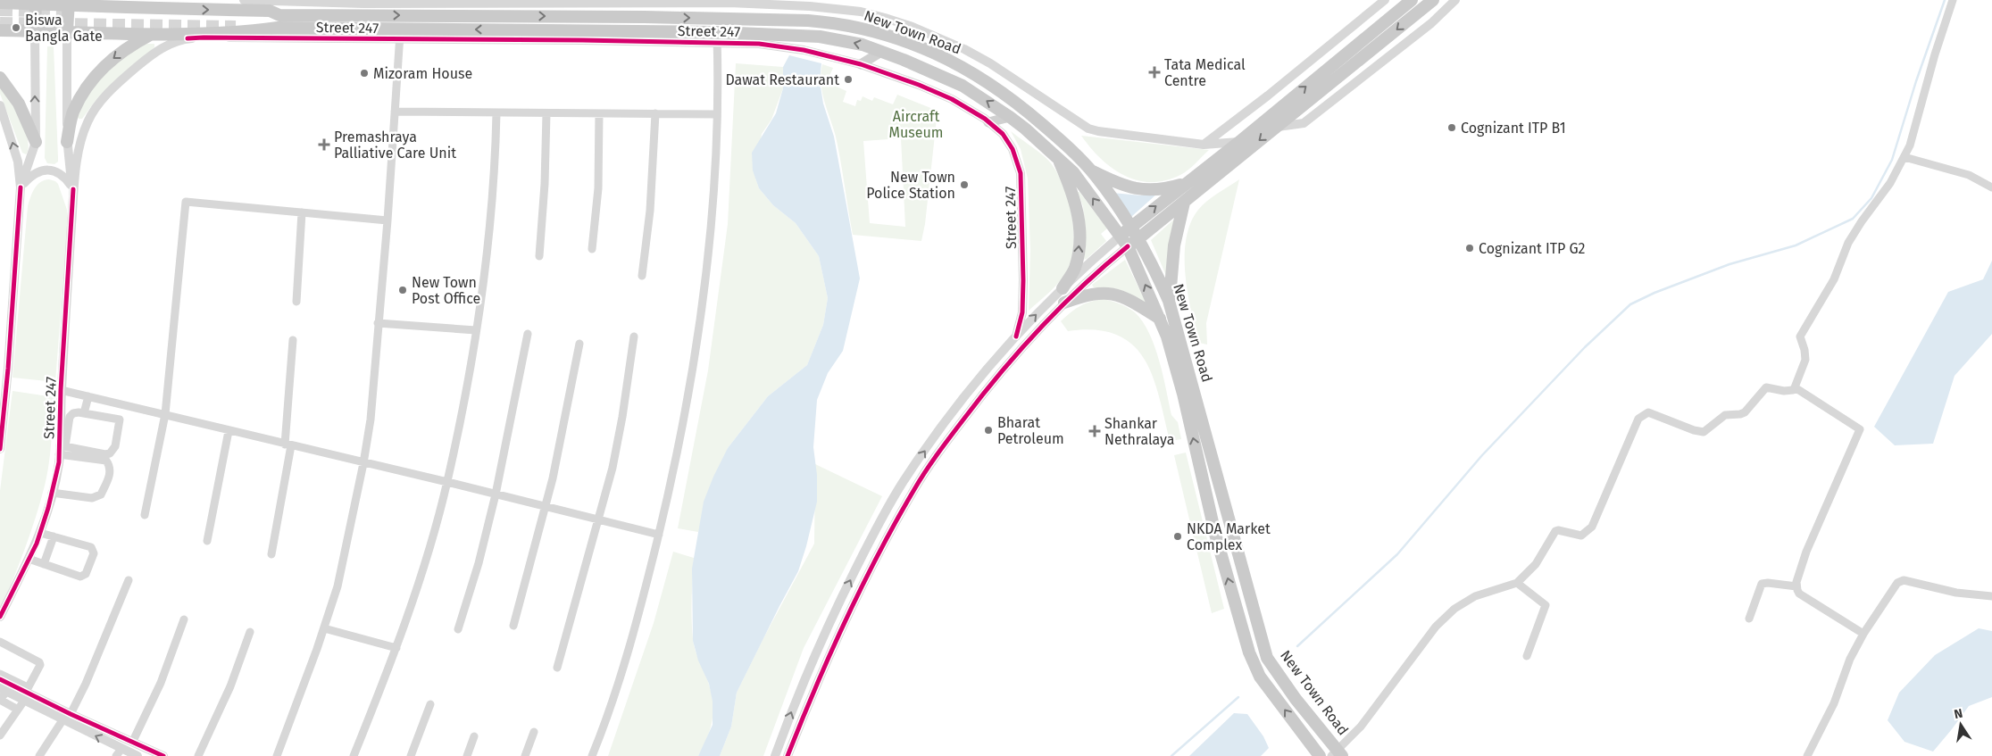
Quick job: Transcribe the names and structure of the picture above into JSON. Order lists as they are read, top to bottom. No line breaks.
{"streets":{"main road":["New Town Road"],"street":["Street 247"]},"parks":["Aircraft Museum"],"places":{"other":["Biswa Bangla Gate","Mizoram House","Dawat Restaurant","Cognizant ITP B1","New Town Police Station","Cognizant ITP G2","New Town Post Office","Bharat Petroleum","NKDA Market Complex"],"health":["Tata Medical Centre","Premashraya Palliative Care Unit","Shankar Nethralaya"]},"north":"top"}
